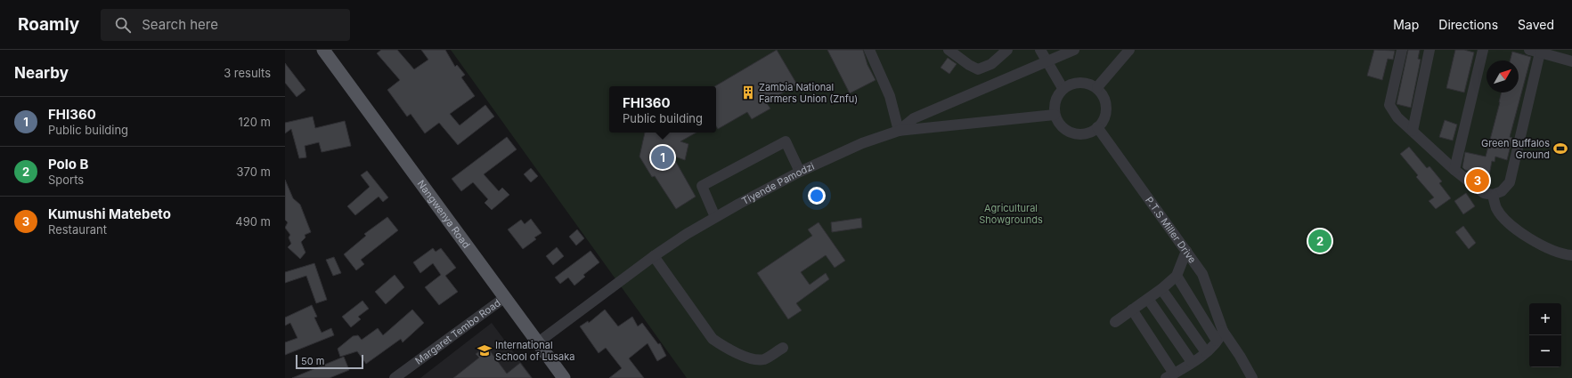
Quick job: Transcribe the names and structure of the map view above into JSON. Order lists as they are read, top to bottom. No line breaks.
{"streets":{"main road":["Nangwenya Road"],"street":["Tiyende Pamodzi","P.T.S Miller Drive","Margaret Tembo Road"]},"crossings":[["Tiyende Pamodzi","Nangwenya Road"],["Tiyende Pamodzi","P.T.S Miller Drive"],["Nangwenya Road","Margaret Tembo Road"]],"parks":["Agricultural Showgrounds"],"places":{"building":["Zambia National Farmers Union (Znfu)"],"sports":["Green Buffalos Ground"],"school or university":["International School of Lusaka"]},"scale_bar":"50 m","north":"top right","page":{"header":"Roamly","search":"Search here","nav":["Map","Directions","Saved"],"heading":["Nearby","3 results"],"popup":["FHI360","Public building"],"list":[{"mark":"1","name":"FHI360","note":"Public building","value":"120 m"},{"mark":"2","name":"Polo B","note":"Sports","value":"370 m"},{"mark":"3","name":"Kumushi Matebeto","note":"Restaurant","value":"490 m"}],"pins":["1","3","2"],"map_buttons":["+","−"],"scale":"50 m"}}
